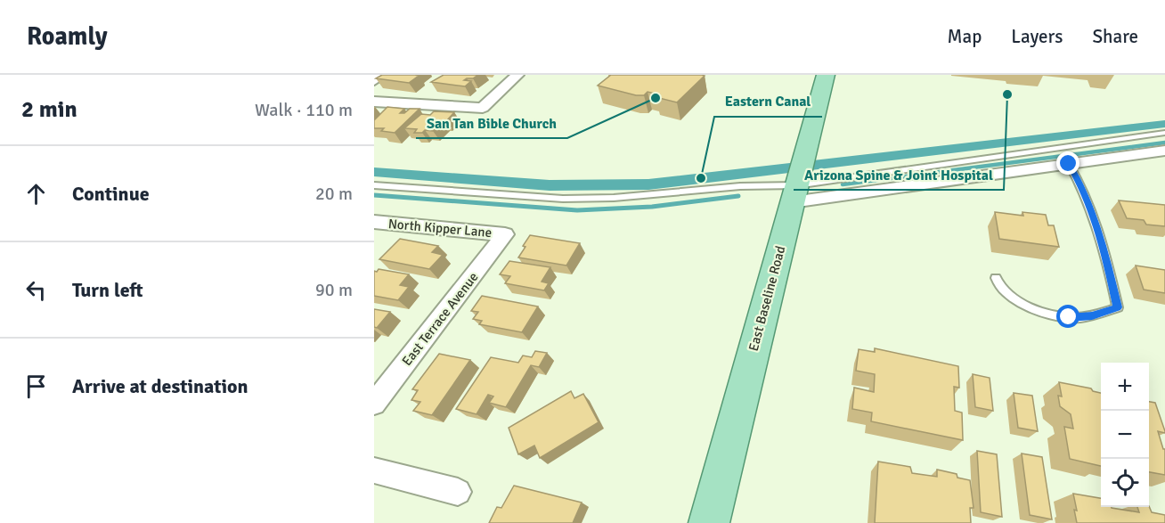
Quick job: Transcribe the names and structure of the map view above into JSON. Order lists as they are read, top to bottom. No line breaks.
{"streets":{"main road":["East Baseline Road"],"street":["North Kipper Lane","East Terrace Avenue"]},"crossings":[["North Kipper Lane","East Terrace Avenue"]],"places":["Arizona Spine & Joint Hospital","San Tan Bible Church","Eastern Canal"],"page":{"header":"Roamly","nav":["Map","Layers","Share"],"heading":["2 min","Walk · 110 m"],"list":[["Continue","20 m"],["Turn left","90 m"],"Arrive at destination"],"map_buttons":["+","−"]}}
